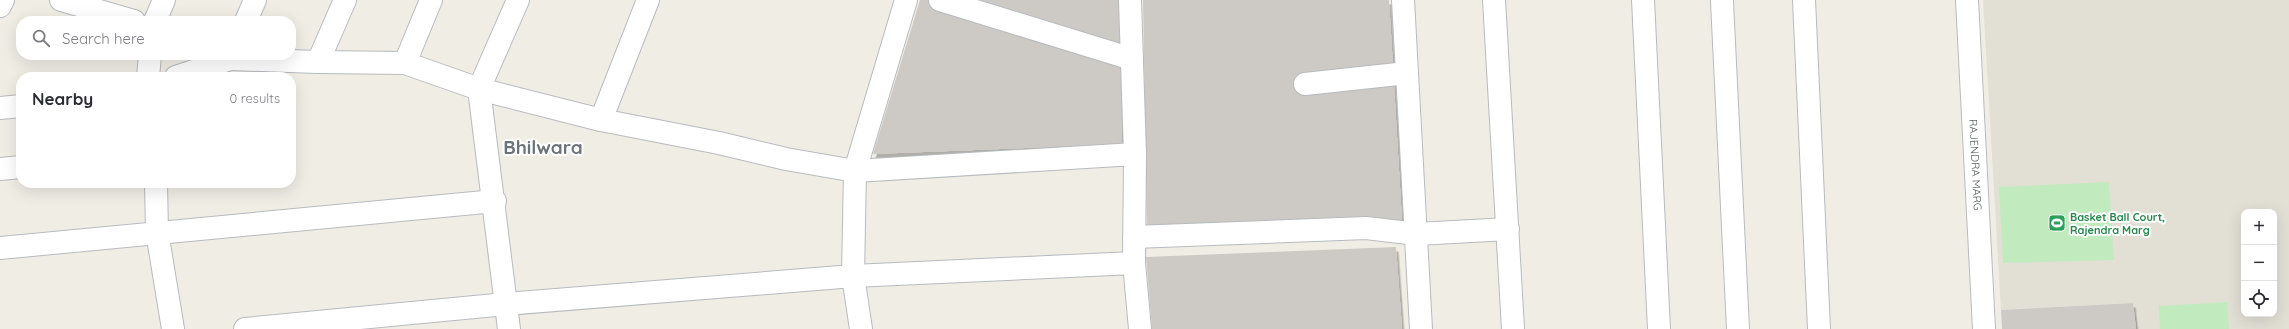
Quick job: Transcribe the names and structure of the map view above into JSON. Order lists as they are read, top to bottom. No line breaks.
{"streets":{"street":["RAJENDRA MARG"]},"districts":["Bhilwara"],"places":{"sports":["Basket Ball Court, Rajendra Marg"]},"page":{"search":"Search here","heading":["Nearby","0 results"],"map_buttons":["+","−"]}}
